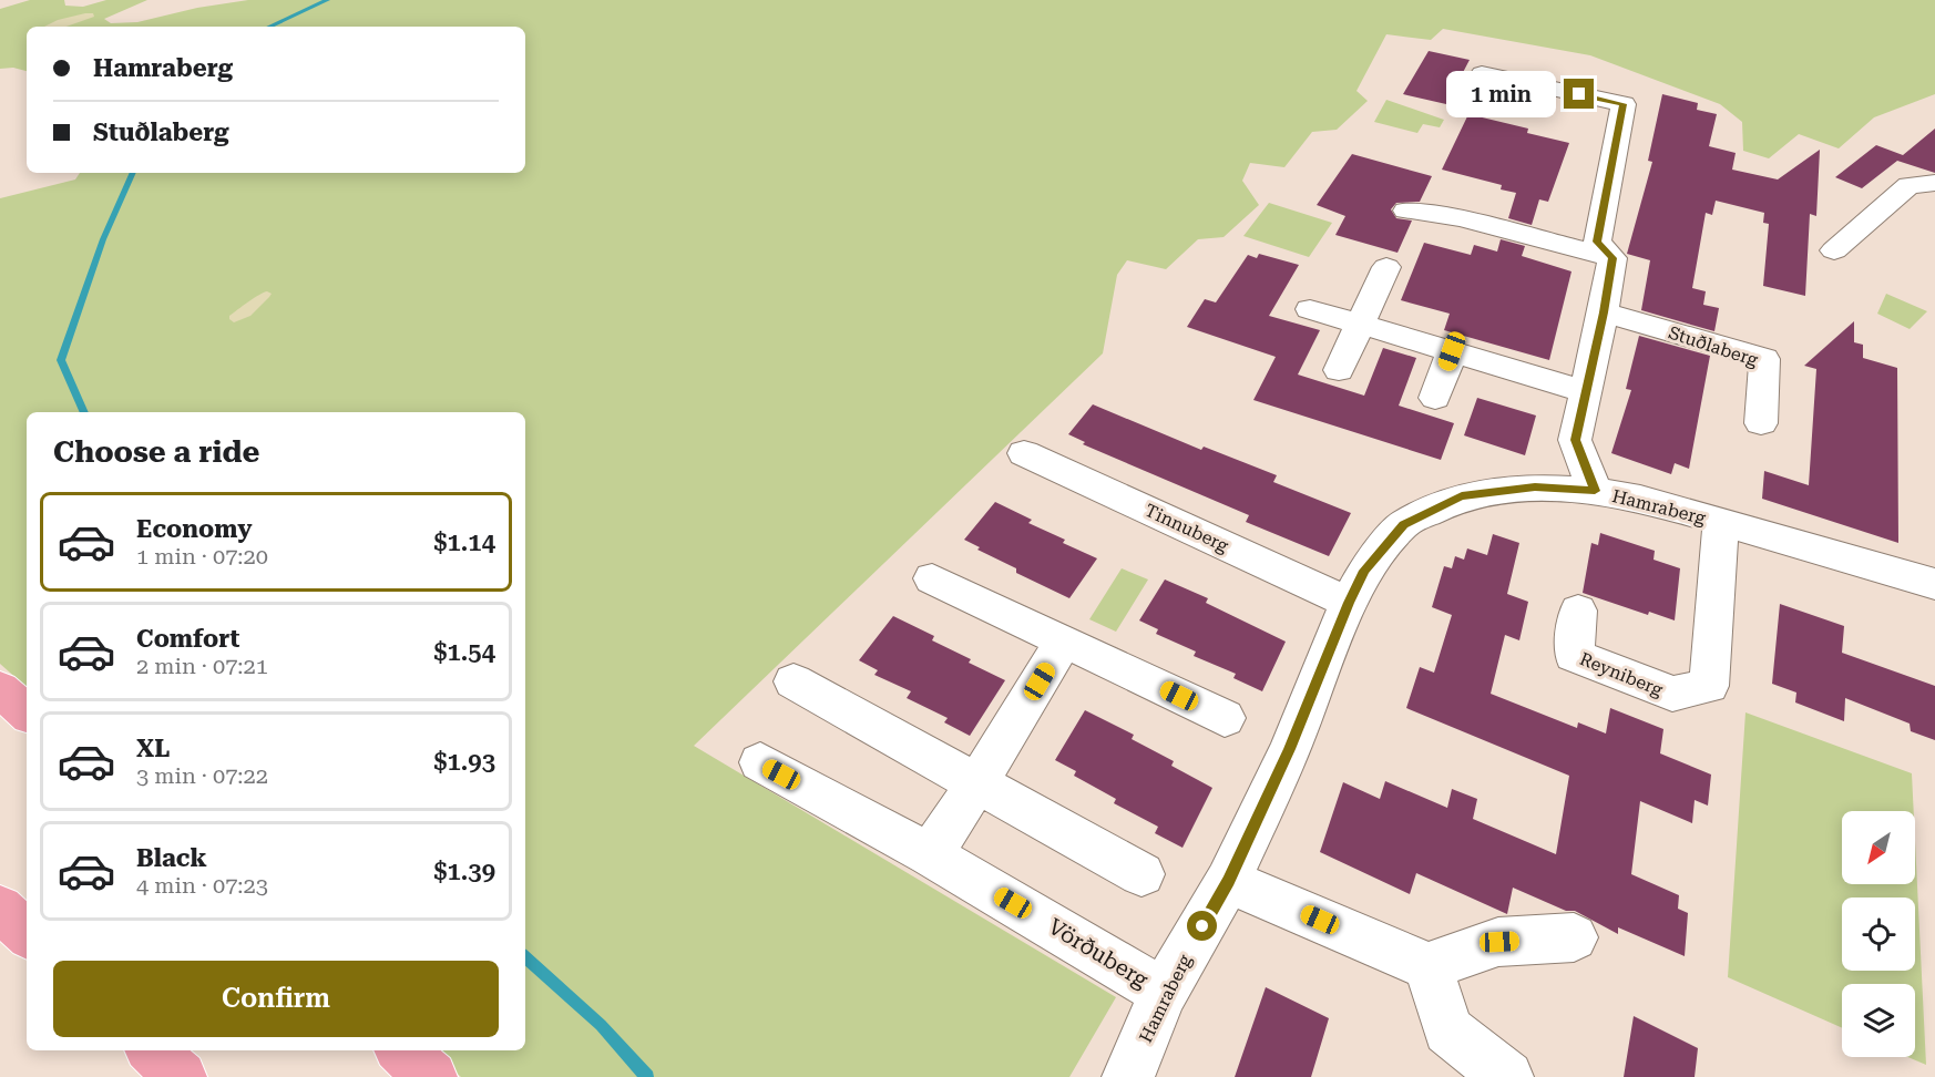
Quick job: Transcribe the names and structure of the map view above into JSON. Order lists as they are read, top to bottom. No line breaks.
{"streets":{"street":["Stuðlaberg","Hamraberg","Tinnuberg","Reyniberg","Vörðuberg"]},"crossings":[["Hamraberg","Tinnuberg"],["Hamraberg","Reyniberg"],["Hamraberg","Vörðuberg"]],"north":"bottom left","page":{"banner":["Hamraberg","Stuðlaberg"],"bubble":"1 min","heading":"Choose a ride","list":[{"name":"Economy","note":"1 min · 07:20","value":"$1.14"},{"name":"Comfort","note":"2 min · 07:21","value":"$1.54"},{"name":"XL","note":"3 min · 07:22","value":"$1.93"},{"name":"Black","note":"4 min · 07:23","value":"$1.39"}],"buttons":"Confirm"}}
